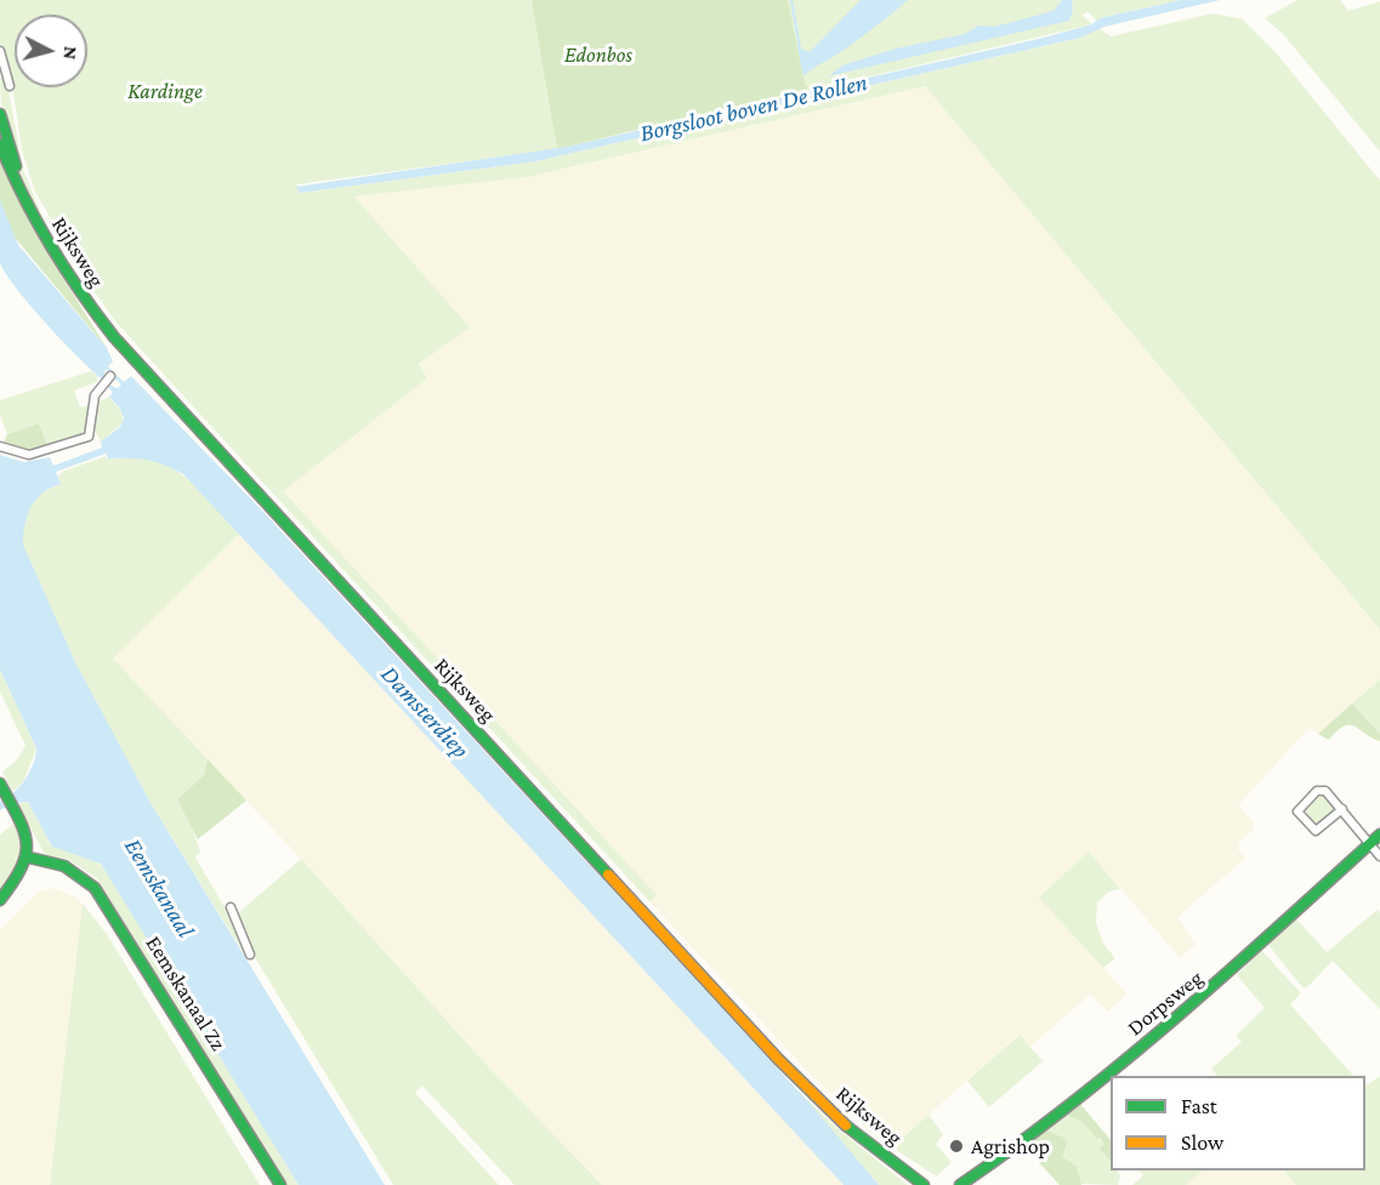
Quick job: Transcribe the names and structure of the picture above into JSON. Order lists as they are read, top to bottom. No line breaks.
{"streets":{"main road":["Rijksweg","Eemskanaal Zz","Dorpsweg"]},"water":["Borgsloot boven De Rollen","Damsterdiep","Eemskanaal"],"parks":["Edonbos","Kardinge"],"places":["Agrishop"],"legend":["Fast","Slow"],"north":"right"}
